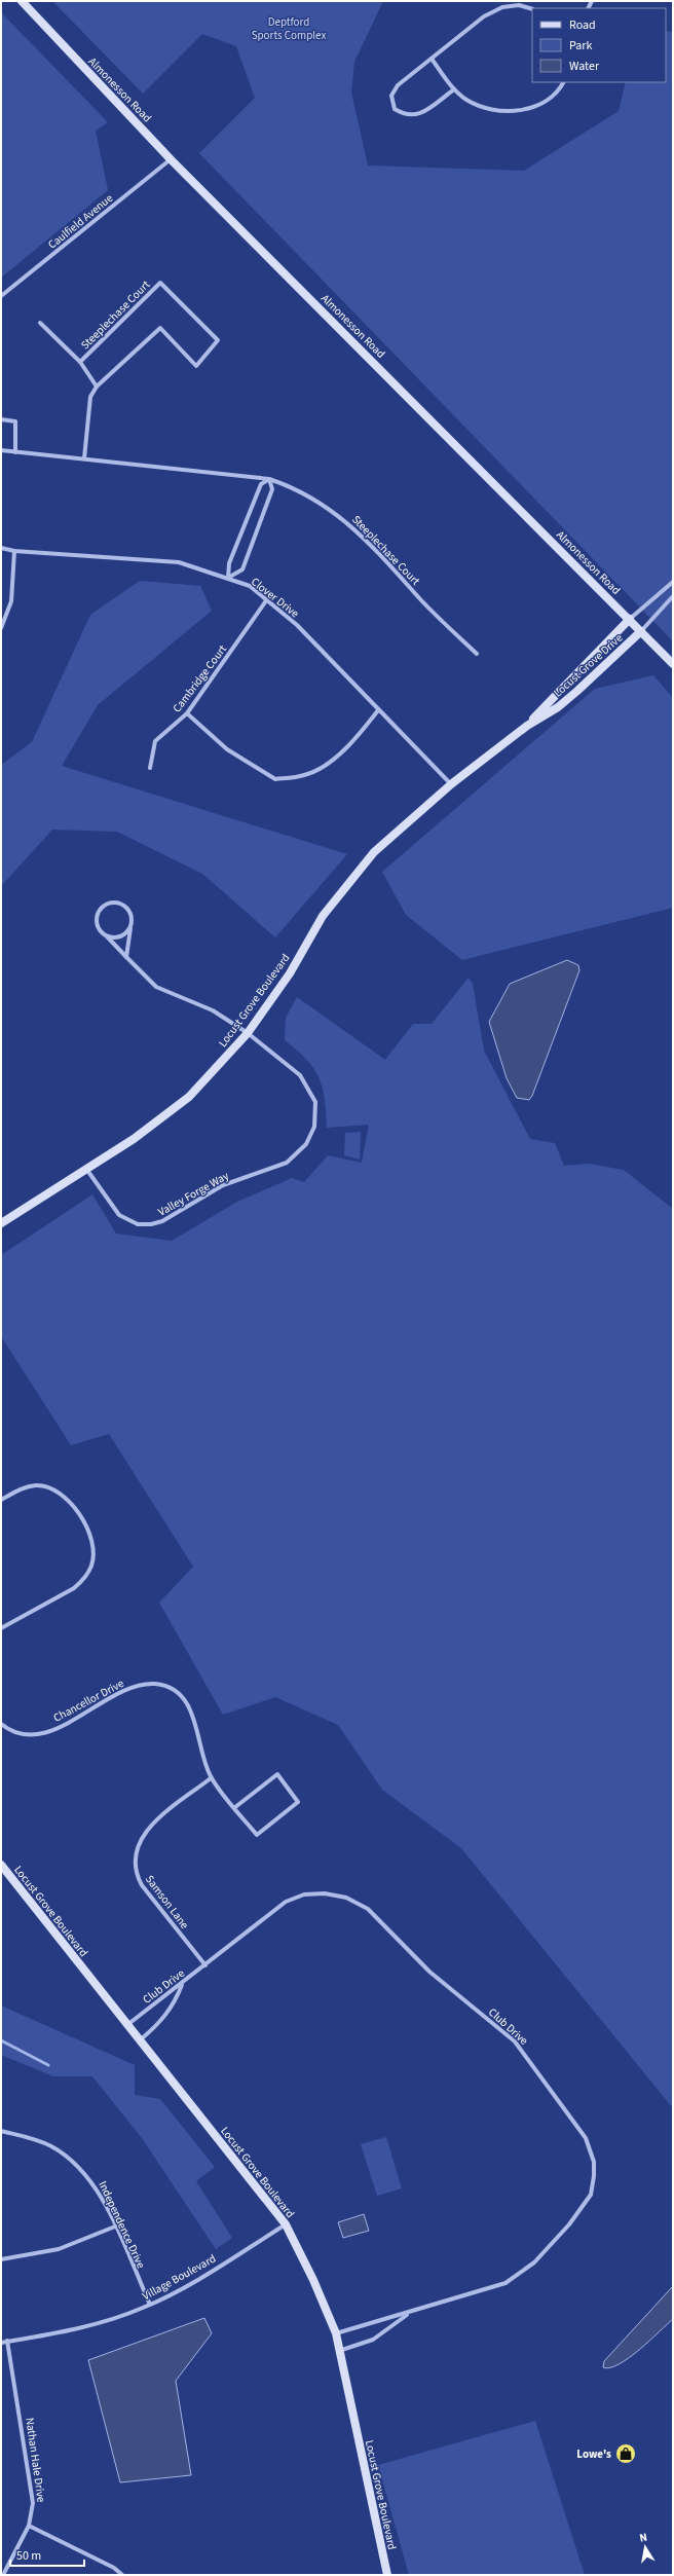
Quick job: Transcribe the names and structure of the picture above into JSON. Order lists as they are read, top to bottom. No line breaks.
{"streets":{"street":["Almonesson Road","Caulfield Avenue","Steeplechase Court","Clover Drive","Locust Grove Drive","Cambridge Court","Locust Grove Boulevard","Valley Forge Way","Chancellor Drive","Samson Lane","Club Drive","Independence Drive","Village Boulevard","Nathan Hale Drive"]},"crossings":[["Almonesson Road","Caulfield Avenue"],["Almonesson Road","Locust Grove Drive"],["Clover Drive","Locust Grove Drive"],["Clover Drive","Cambridge Court"],["Clover Drive","Locust Grove Boulevard"],["Locust Grove Drive","Locust Grove Boulevard"],["Locust Grove Boulevard","Valley Forge Way"],["Locust Grove Boulevard","Club Drive"],["Locust Grove Boulevard","Village Boulevard"],["Chancellor Drive","Samson Lane"],["Samson Lane","Club Drive"],["Independence Drive","Village Boulevard"],["Village Boulevard","Nathan Hale Drive"]],"parks":["Deptford Sports Complex"],"places":{"shop":["Lowe's"]},"legend":["Road","Park","Water"],"scale_bar":"50 m","north":"top"}
